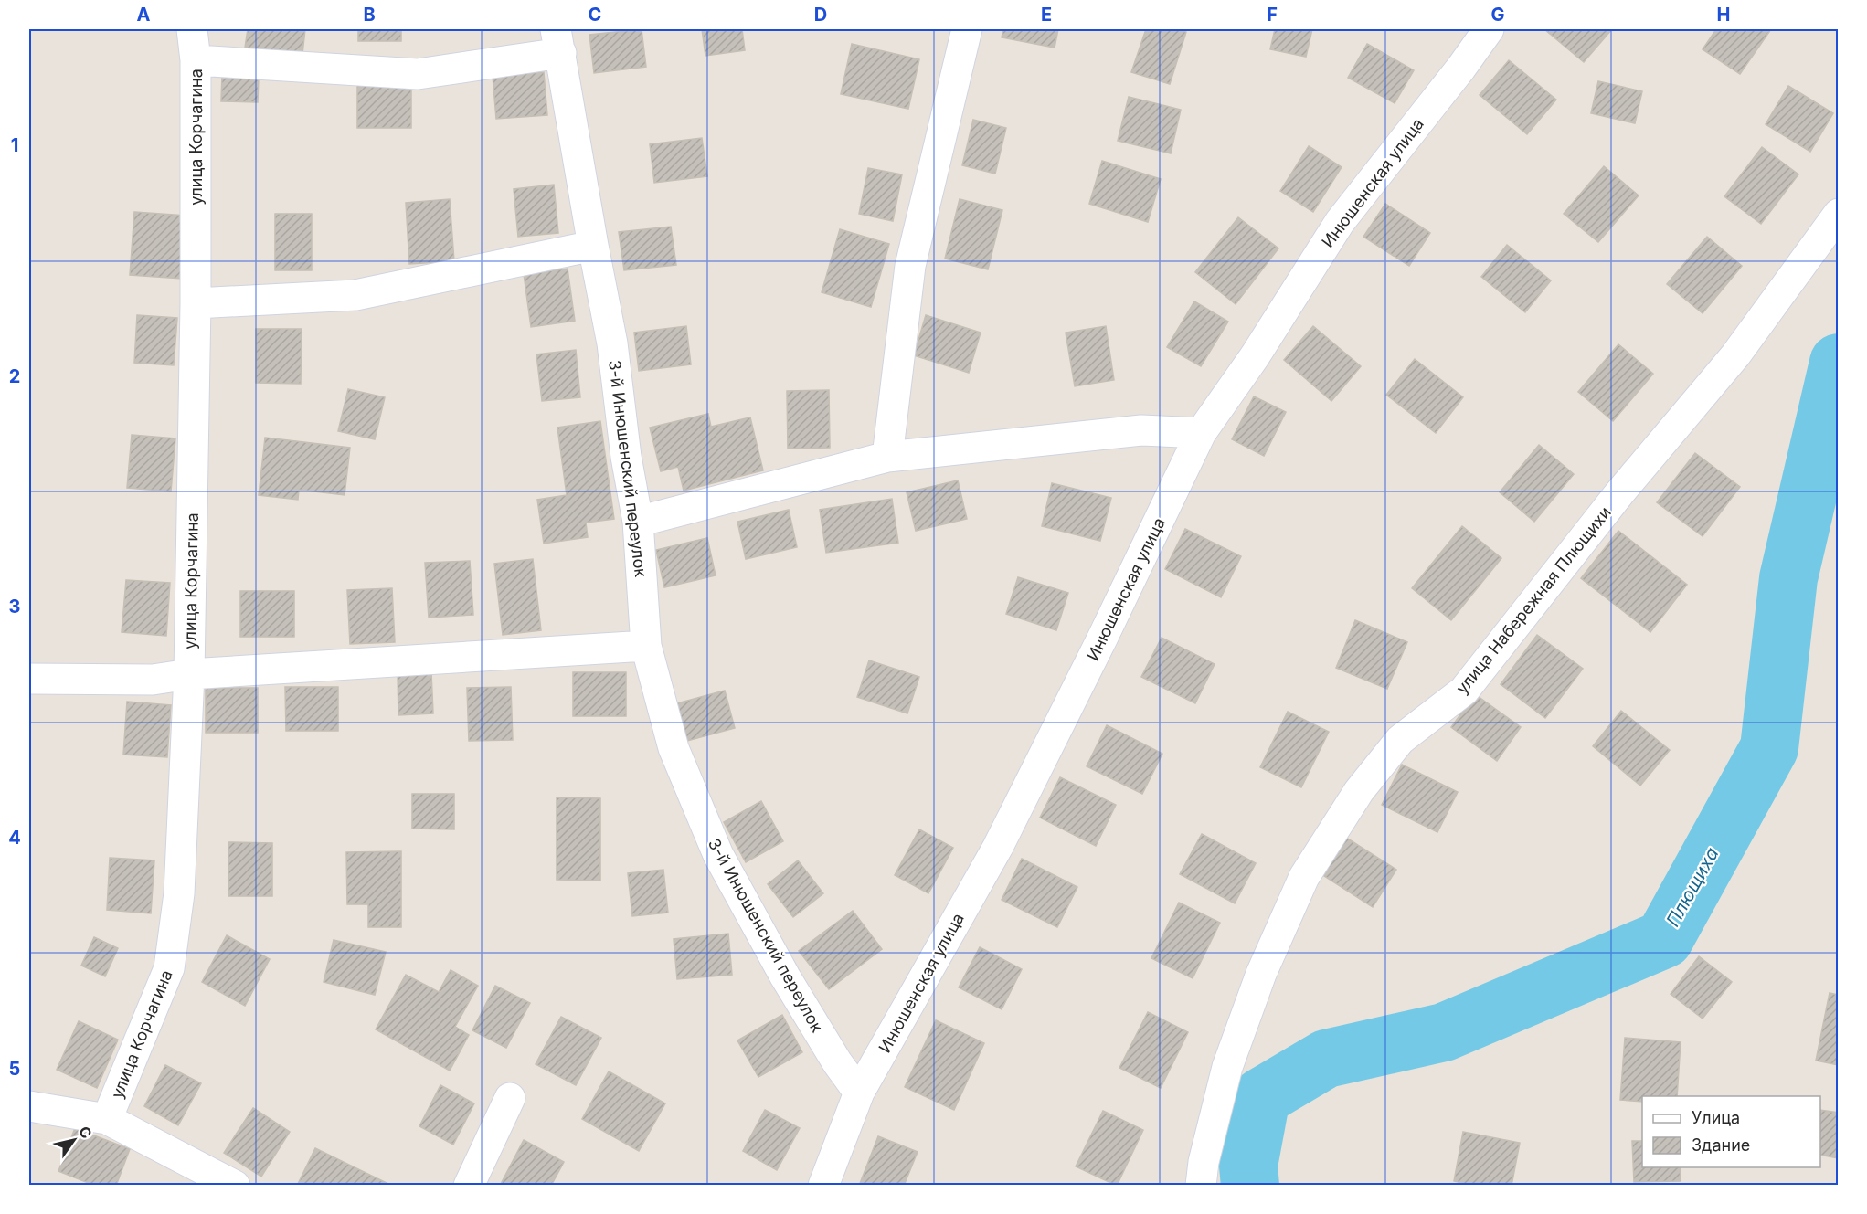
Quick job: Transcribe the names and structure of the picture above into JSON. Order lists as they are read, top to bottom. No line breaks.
{"streets":{"street":["улица Корчагина","Инюшенская улица","3-й Инюшенский переулок","улица Набережная Плющихи"]},"crossings":[["Инюшенская улица","3-й Инюшенский переулок"]],"water":["Плющиха"],"legend":["Улица","Здание"],"north":"top right","grid":{"columns":["A","B","C","D","E","F","G","H"],"rows":["1","2","3","4","5"]}}
